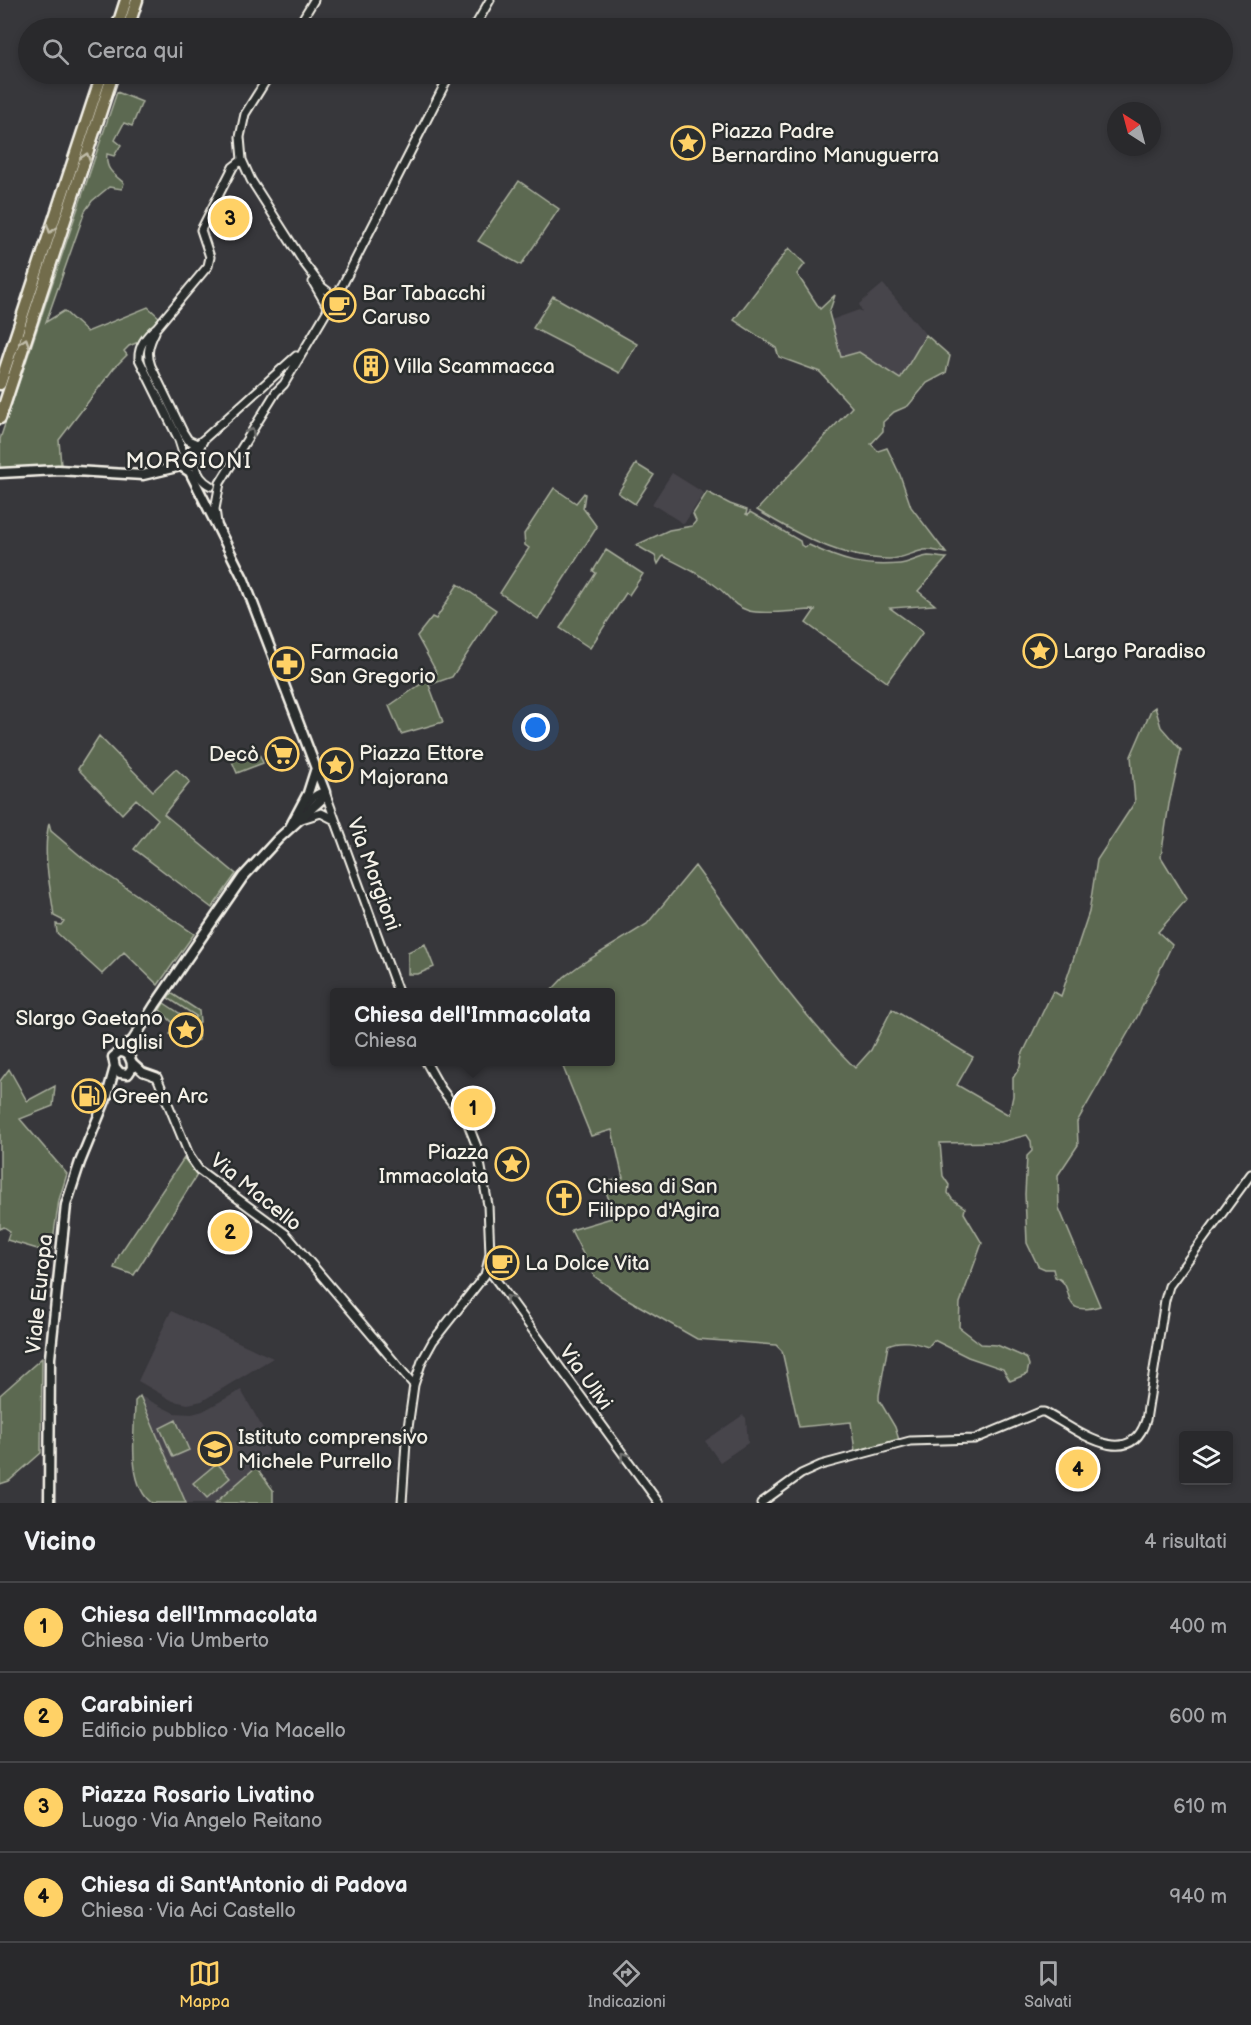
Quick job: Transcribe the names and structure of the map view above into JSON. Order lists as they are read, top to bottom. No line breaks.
{"streets":{"main road":["Via Morgioni","Viale Europa"],"street":["Via Macello","Via Ulivi"]},"one_way":["Via Ulivi"],"districts":["MORGIONI"],"places":{"place":["Piazza Padre Bernardino Manuguerra","Largo Paradiso","Piazza Ettore Majorana","Slargo Gaetano Puglisi","Piazza Immacolata"],"cafe":["Bar Tabacchi Caruso","La Dolce Vita"],"building":["Villa Scammacca"],"pharmacy":["Farmacia San Gregorio"],"supermarket":["Decò"],"fuel station":["Green Arc"],"church":["Chiesa di San Filippo d'Agira"],"school or university":["Istituto comprensivo Michele Purrello"]},"north":"top left","page":{"search":"Cerca qui","pins":["3","1","2","4"],"popup":["Chiesa dell'Immacolata","Chiesa"],"heading":["Vicino","4 risultati"],"list":[{"mark":"1","name":"Chiesa dell'Immacolata","note":"Chiesa · Via Umberto","value":"400 m"},{"mark":"2","name":"Carabinieri","note":"Edificio pubblico · Via Macello","value":"600 m"},{"mark":"3","name":"Piazza Rosario Livatino","note":"Luogo · Via Angelo Reitano","value":"610 m"},{"mark":"4","name":"Chiesa di Sant'Antonio di Padova","note":"Chiesa · Via Aci Castello","value":"940 m"}],"nav":["Mappa","Indicazioni","Salvati"]}}
